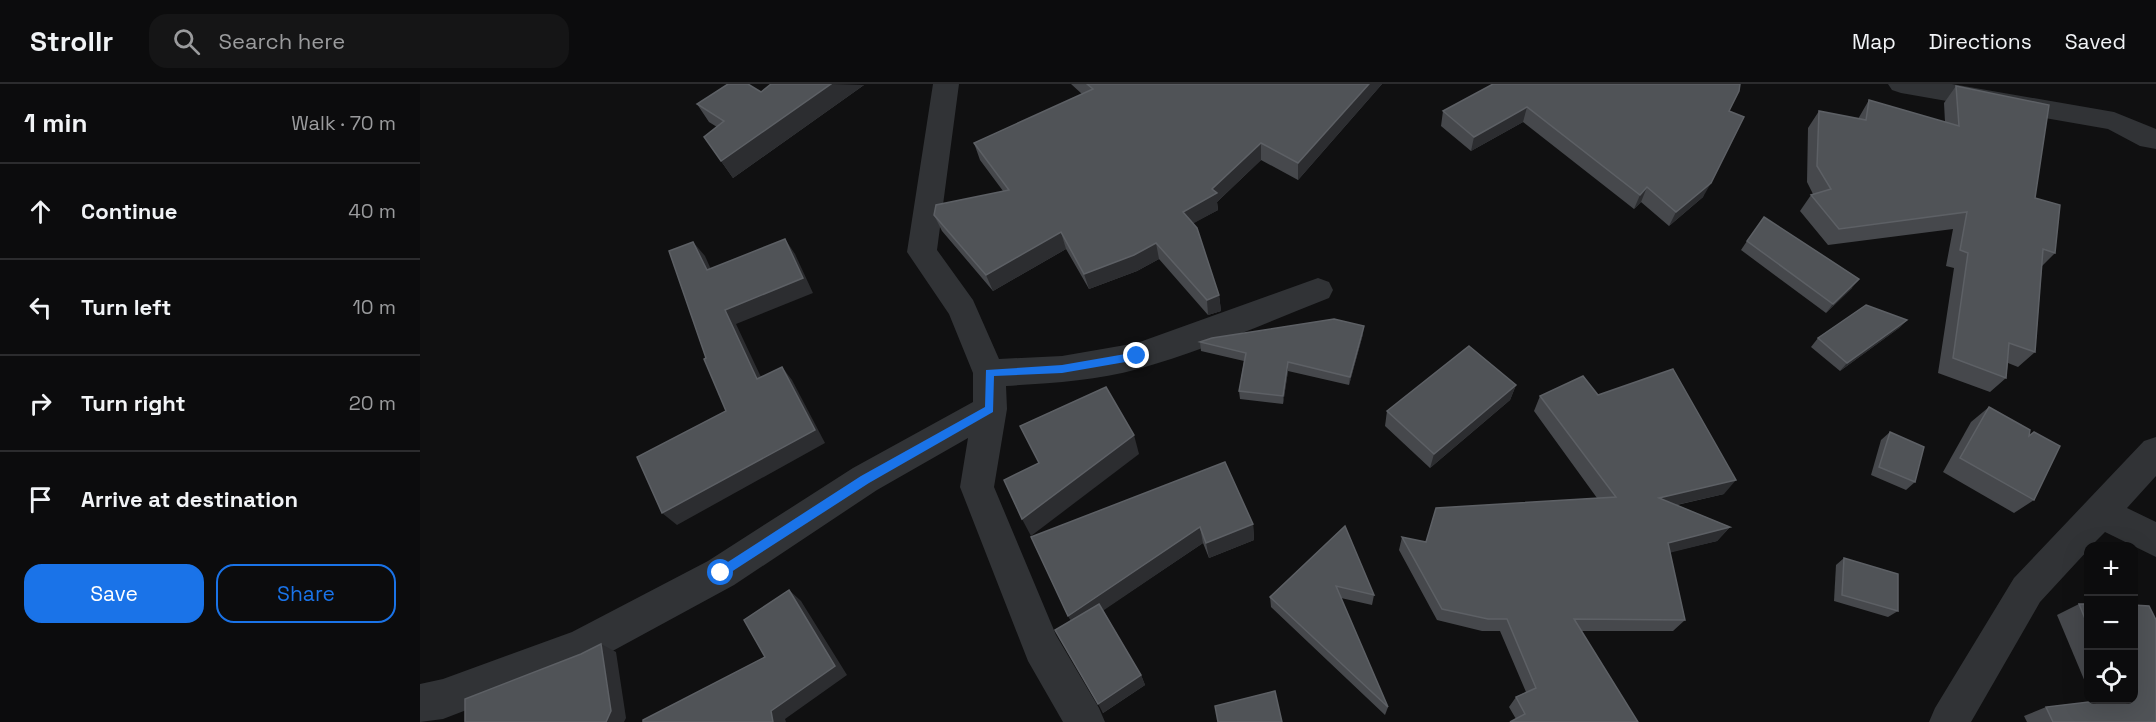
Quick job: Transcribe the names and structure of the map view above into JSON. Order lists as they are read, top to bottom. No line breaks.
{"page":{"header":"Strollr","search":"Search here","nav":["Map","Directions","Saved"],"heading":["1 min","Walk · 70 m"],"list":[["Continue","40 m"],["Turn left","10 m"],["Turn right","20 m"],"Arrive at destination"],"map_buttons":["+","−"],"buttons":["Save","Share"]}}
